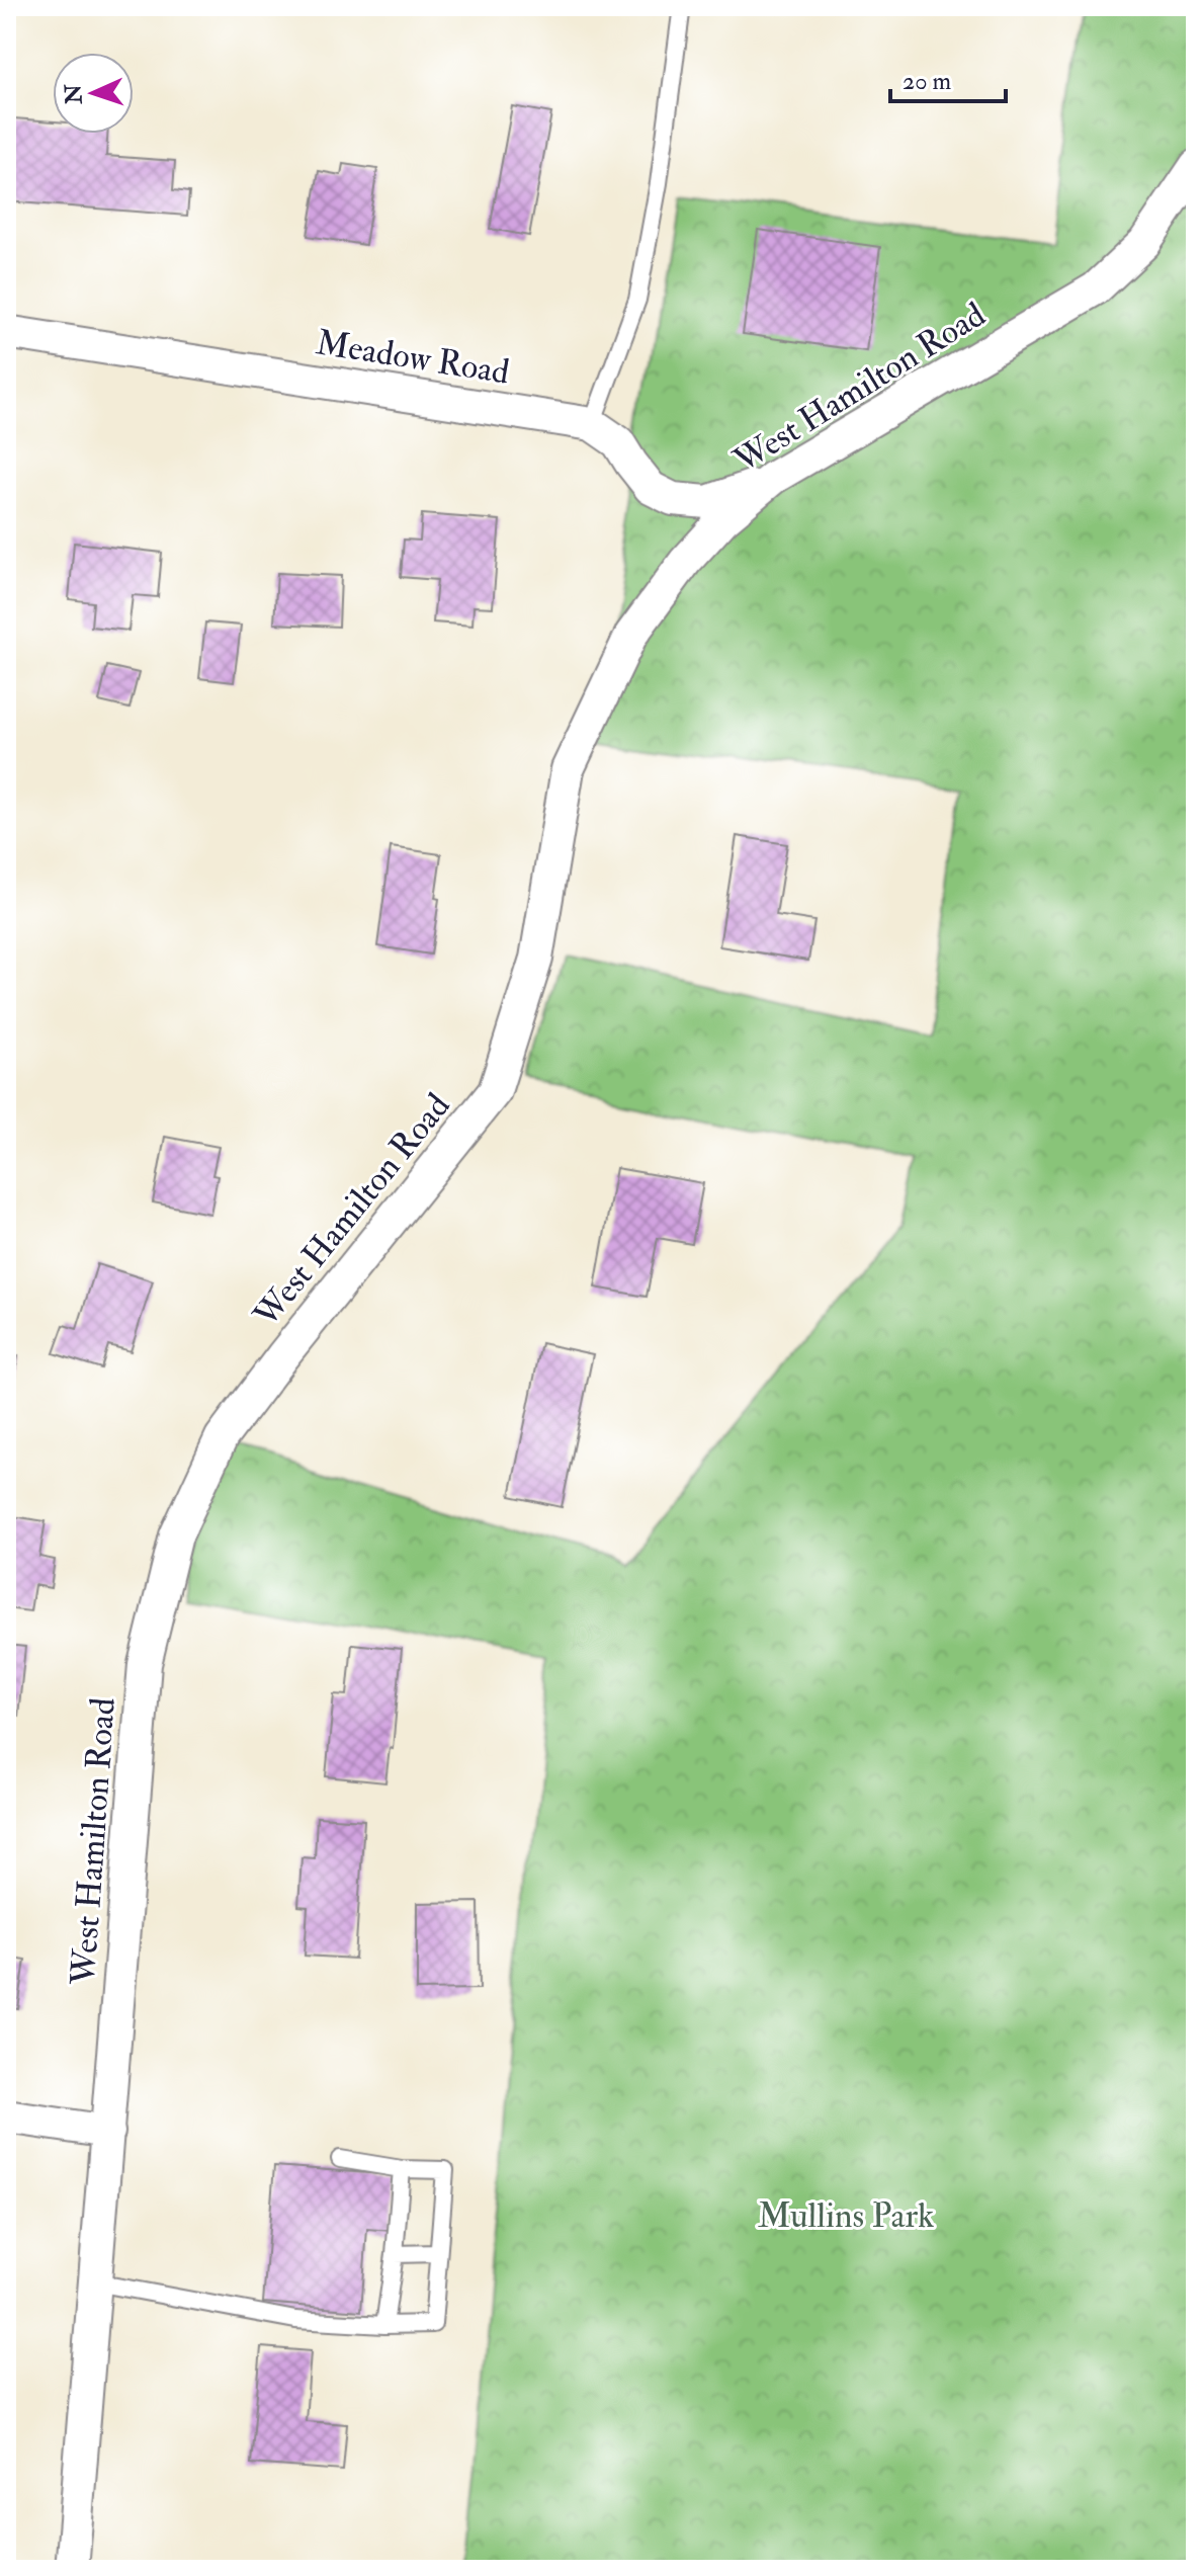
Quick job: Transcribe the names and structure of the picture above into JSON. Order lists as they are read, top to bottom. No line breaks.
{"streets":{"street":["Meadow Road","West Hamilton Road"]},"parks":["Mullins Park"],"scale_bar":"20 m","north":"left"}
